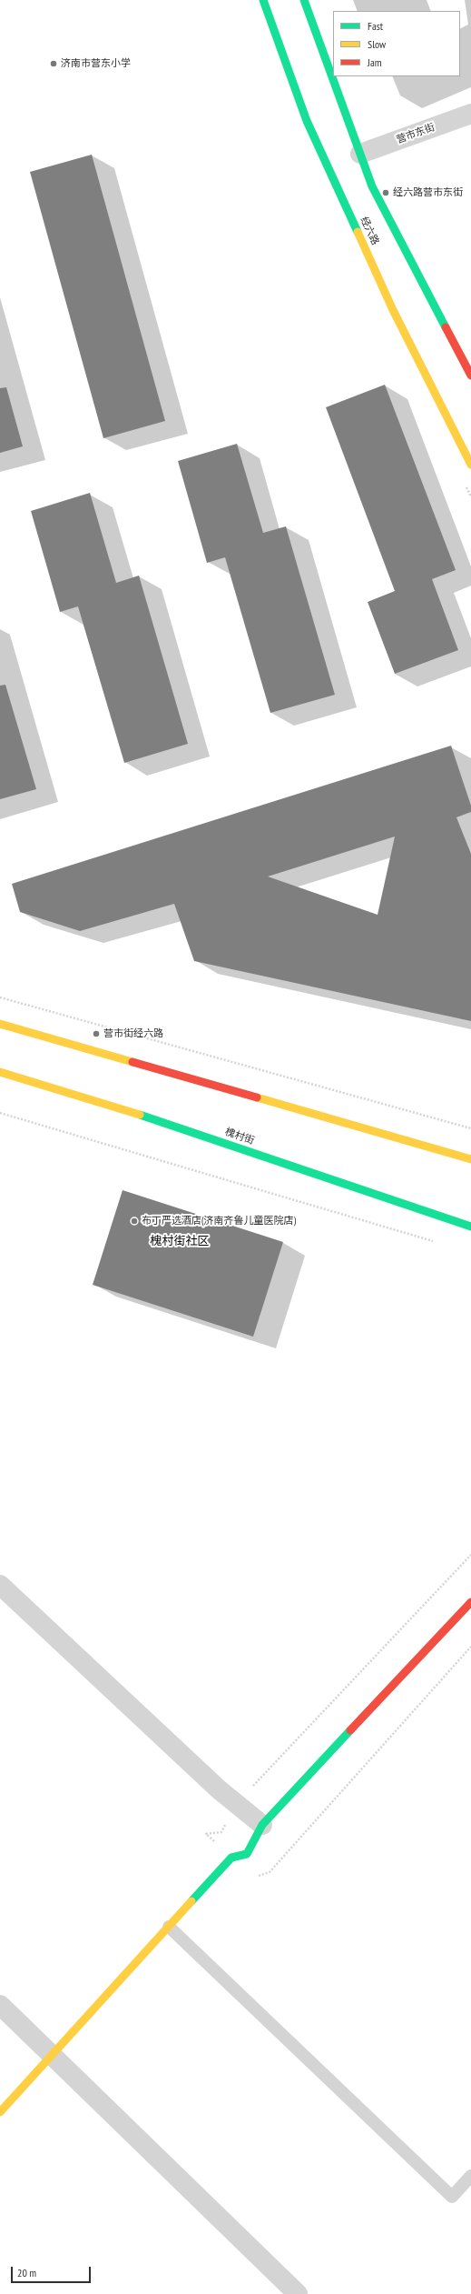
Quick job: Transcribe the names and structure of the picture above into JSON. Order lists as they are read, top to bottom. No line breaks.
{"streets":{"main road":["经六路","槐村街"],"street":["营市东街"]},"districts":["槐村街社区"],"places":["济南市营东小学","经六路营市东街","营市街经六路","布丁严选酒店(济南齐鲁儿童医院店)"],"legend":["Fast","Slow","Jam"],"scale_bar":"20 m"}
